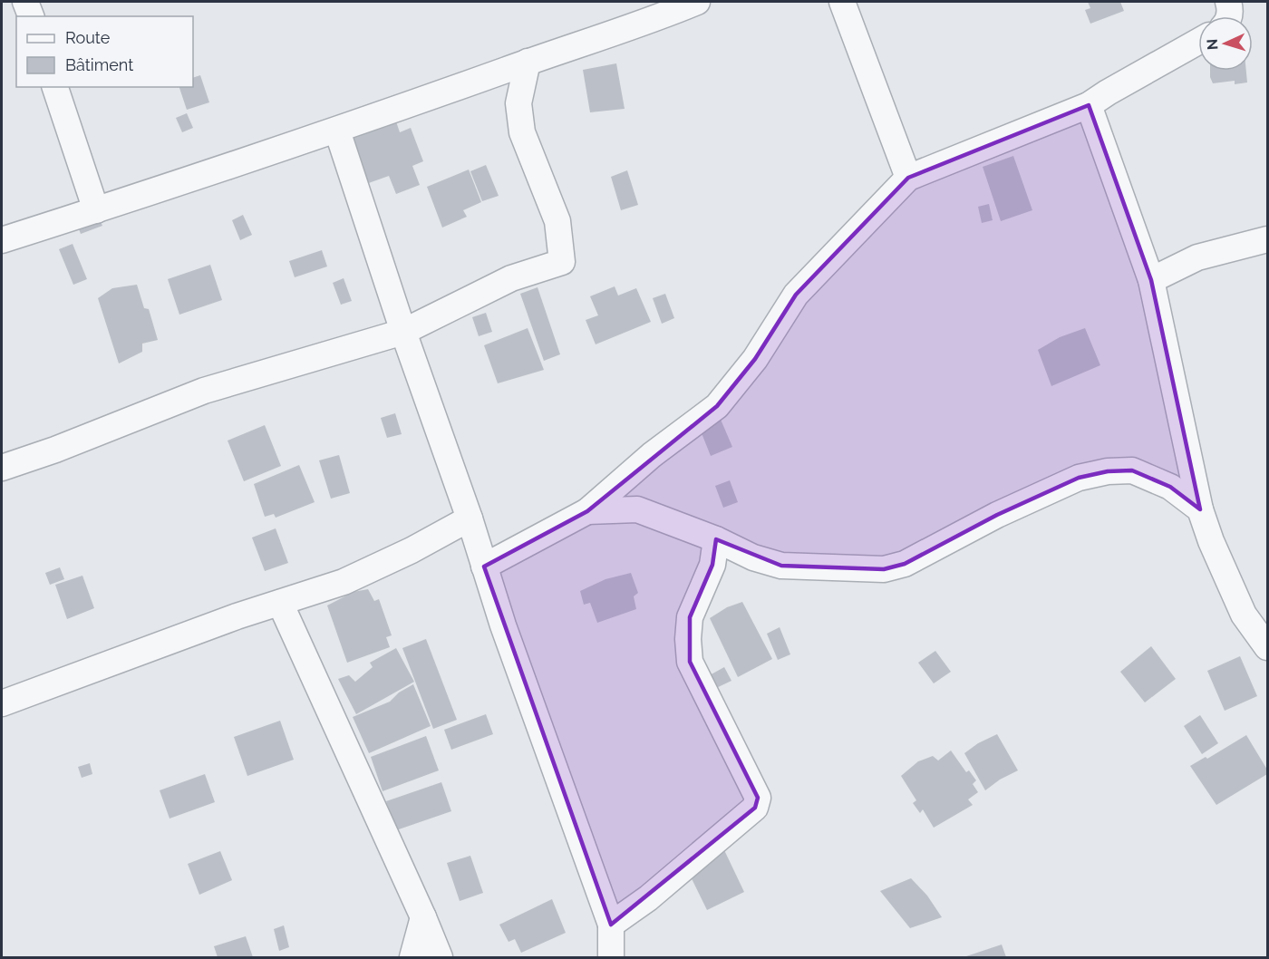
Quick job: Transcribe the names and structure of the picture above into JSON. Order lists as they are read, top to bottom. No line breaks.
{"legend":["Route","Bâtiment"],"north":"left"}
